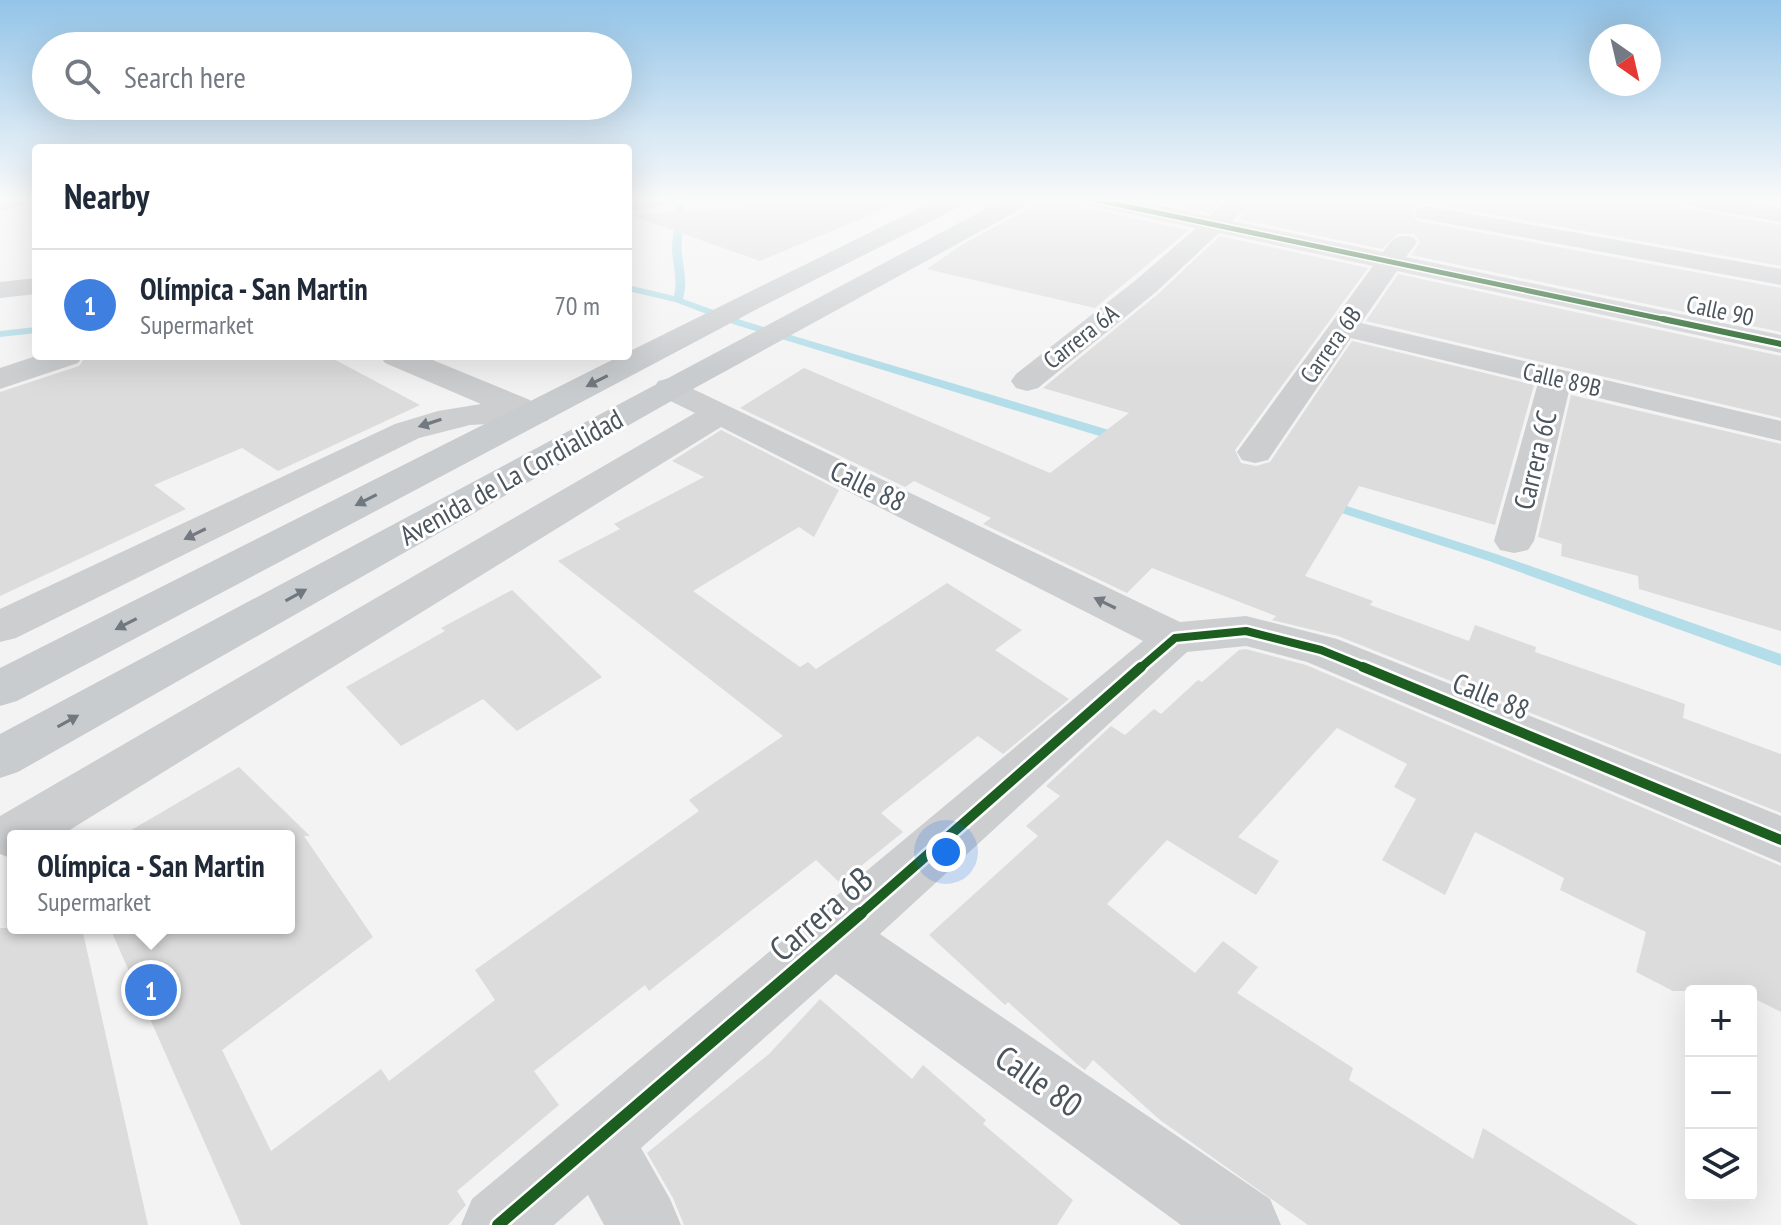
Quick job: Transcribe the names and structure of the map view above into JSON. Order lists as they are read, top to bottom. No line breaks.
{"streets":{"main road":["Avenida de La Cordialidad"],"street":["Calle 90","Carrera 6A","Carrera 6B","Calle 89B","Carrera 6C","Calle 88","Calle 80"]},"crossings":[["Calle 90","Carrera 6B"],["Carrera 6B","Calle 89B"],["Carrera 6B","Calle 88"],["Carrera 6B","Calle 80"],["Calle 89B","Carrera 6C"],["Avenida de La Cordialidad","Calle 88"]],"north":"bottom right","page":{"search":"Search here","heading":"Nearby","list":[{"mark":"1","name":"Olímpica - San Martin","note":"Supermarket","value":"70 m"}],"popup":["Olímpica - San Martin","Supermarket"],"pins":"1","map_buttons":["+","−"]}}
